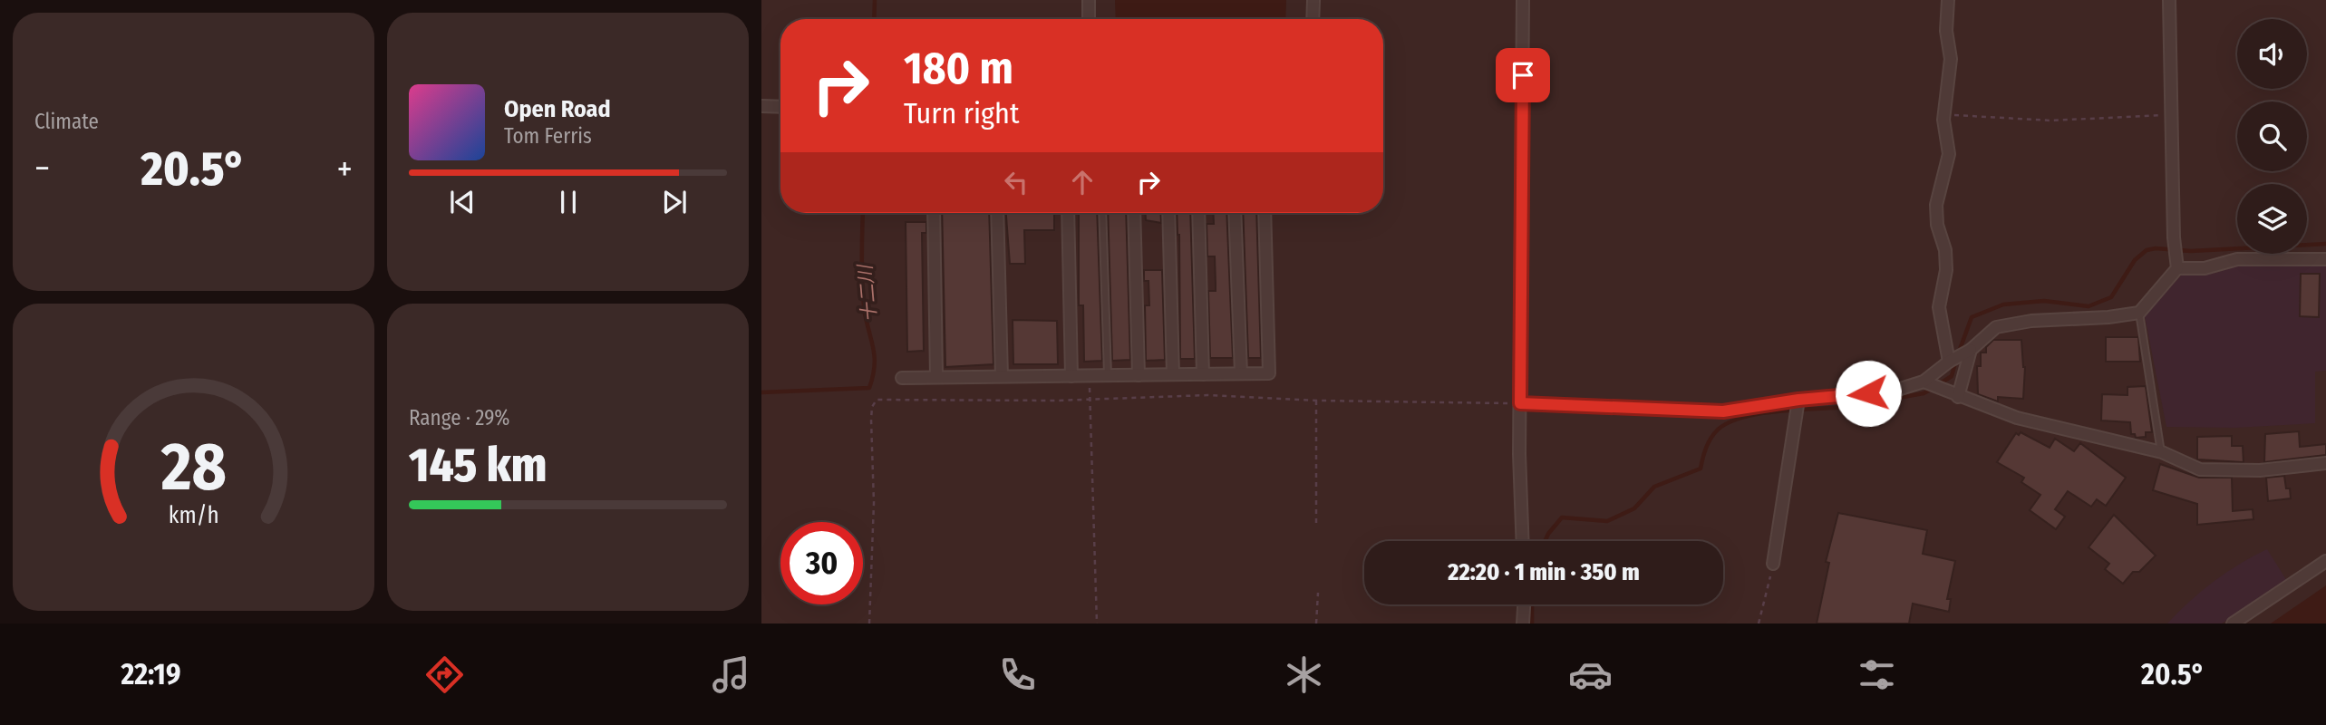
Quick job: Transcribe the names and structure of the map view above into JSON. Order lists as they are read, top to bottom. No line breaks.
{"water":["十二川"],"page":{"tile":["Climate",["Range · 29%","145 km"]],"turn":["180 m","Turn right"],"song":["Open Road","Tom Ferris"],"heat":["−","20.5°","+"],"limit":"30","trip":"22:20 · 1 min · 350 m","tabs":["22:19","20.5°"],"gauge":["28","km/h"]}}
